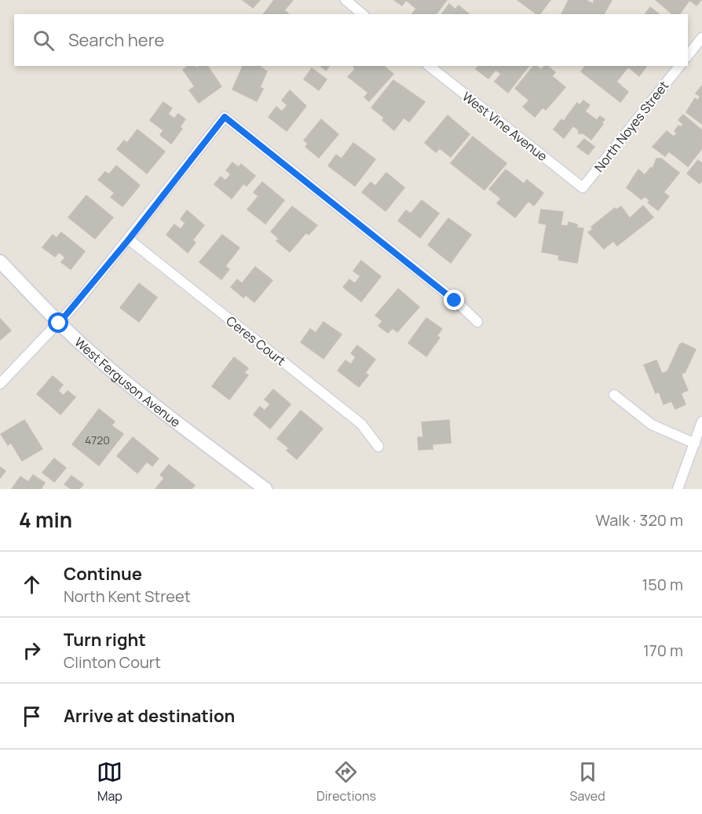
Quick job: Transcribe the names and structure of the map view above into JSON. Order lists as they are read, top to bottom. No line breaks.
{"streets":{"street":["West Vine Avenue","North Noyes Street","Ceres Court","West Ferguson Avenue"]},"crossings":[["West Vine Avenue","North Noyes Street"]],"house_numbers":["4720"],"page":{"search":"Search here","heading":["4 min","Walk · 320 m"],"list":[["Continue","North Kent Street","150 m"],["Turn right","Clinton Court","170 m"],"Arrive at destination"],"nav":["Map","Directions","Saved"]}}
